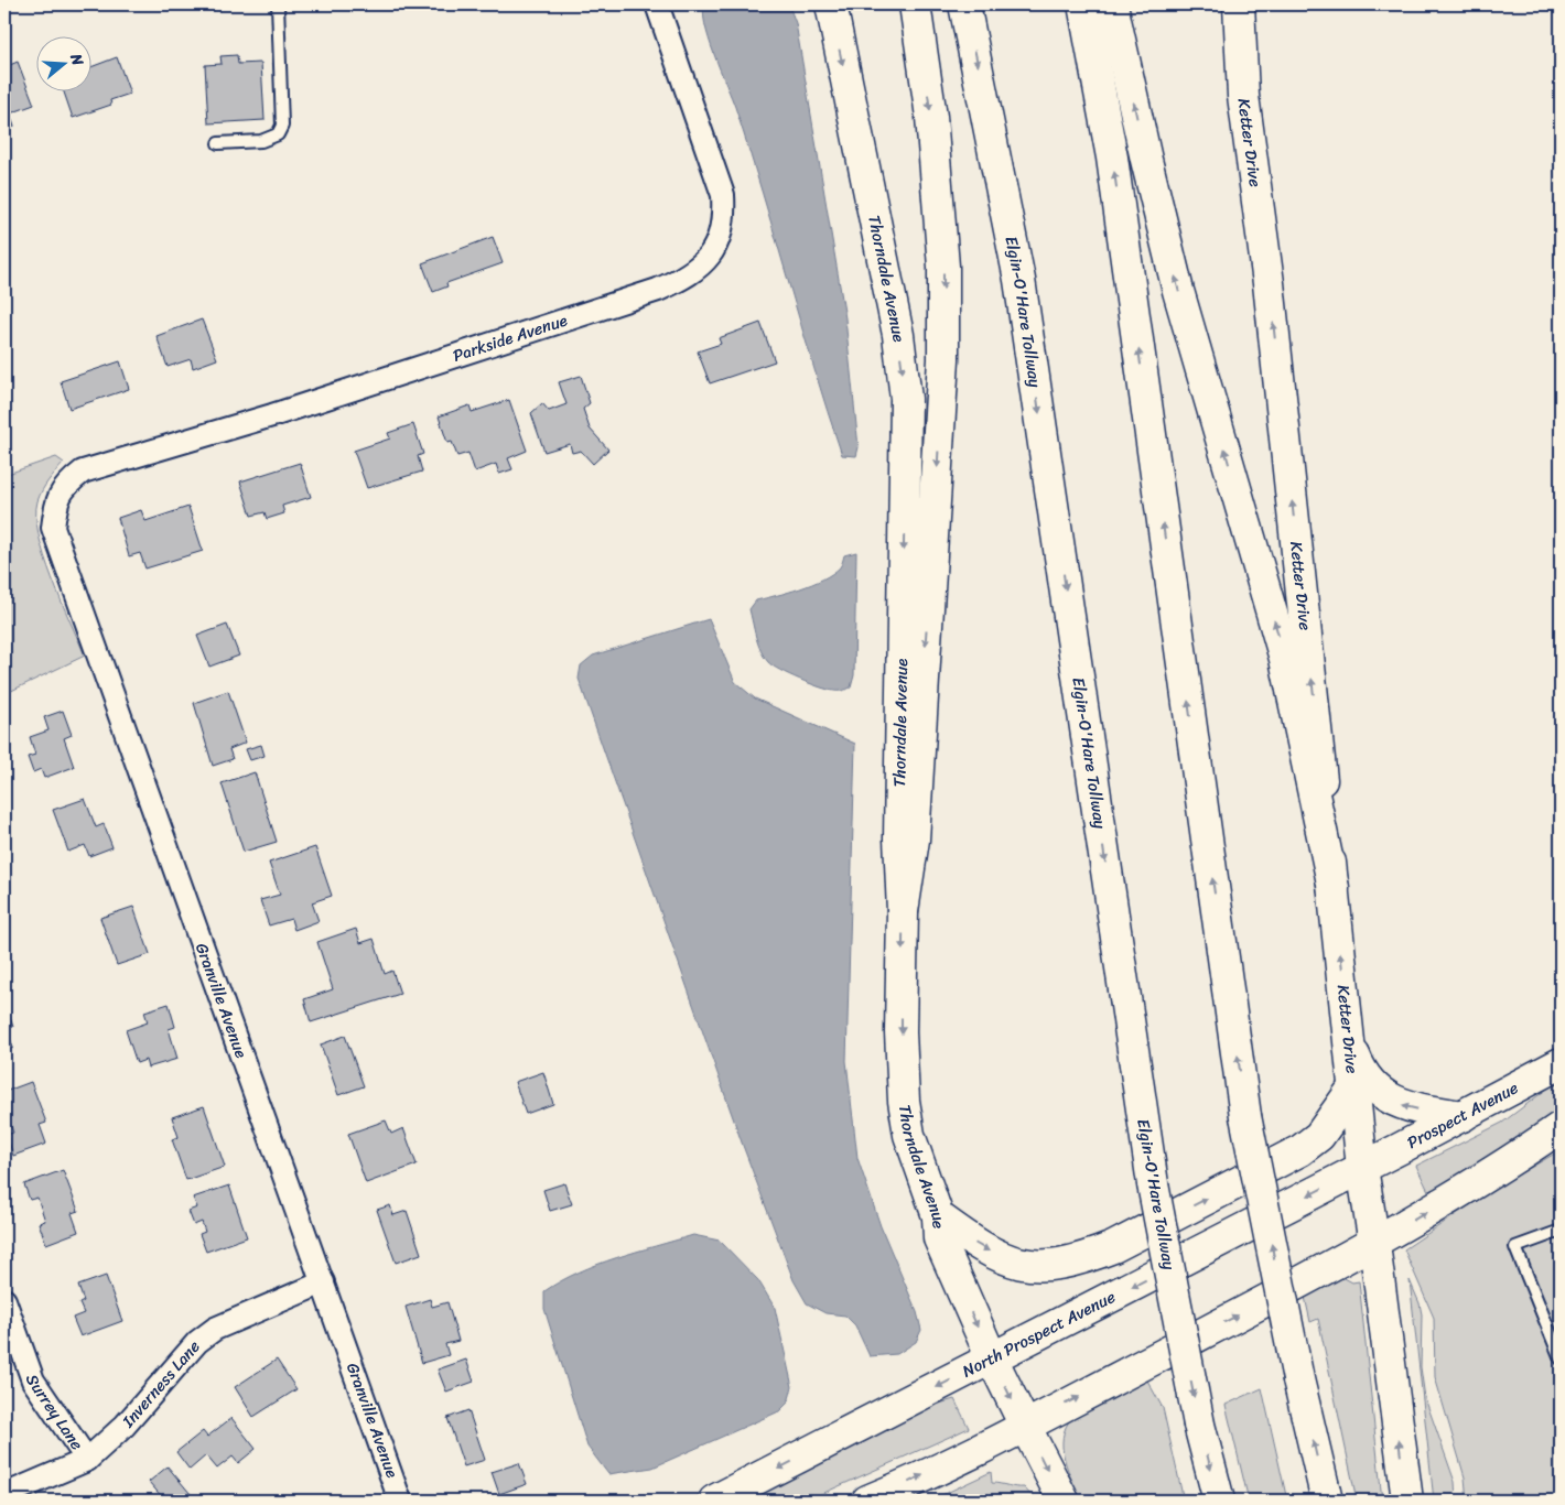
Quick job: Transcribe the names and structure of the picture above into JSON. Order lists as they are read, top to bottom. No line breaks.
{"streets":{"main road":["Ketter Drive","Thorndale Avenue","Elgin-O'Hare Tollway","Prospect Avenue","North Prospect Avenue"],"street":["Parkside Avenue","Granville Avenue","Inverness Lane","Surrey Lane"]},"crossings":[["Ketter Drive","Prospect Avenue"],["Ketter Drive","North Prospect Avenue"],["Thorndale Avenue","North Prospect Avenue"],["Parkside Avenue","Granville Avenue"],["Granville Avenue","Inverness Lane"],["Prospect Avenue","North Prospect Avenue"],["Inverness Lane","Surrey Lane"]],"north":"right"}
